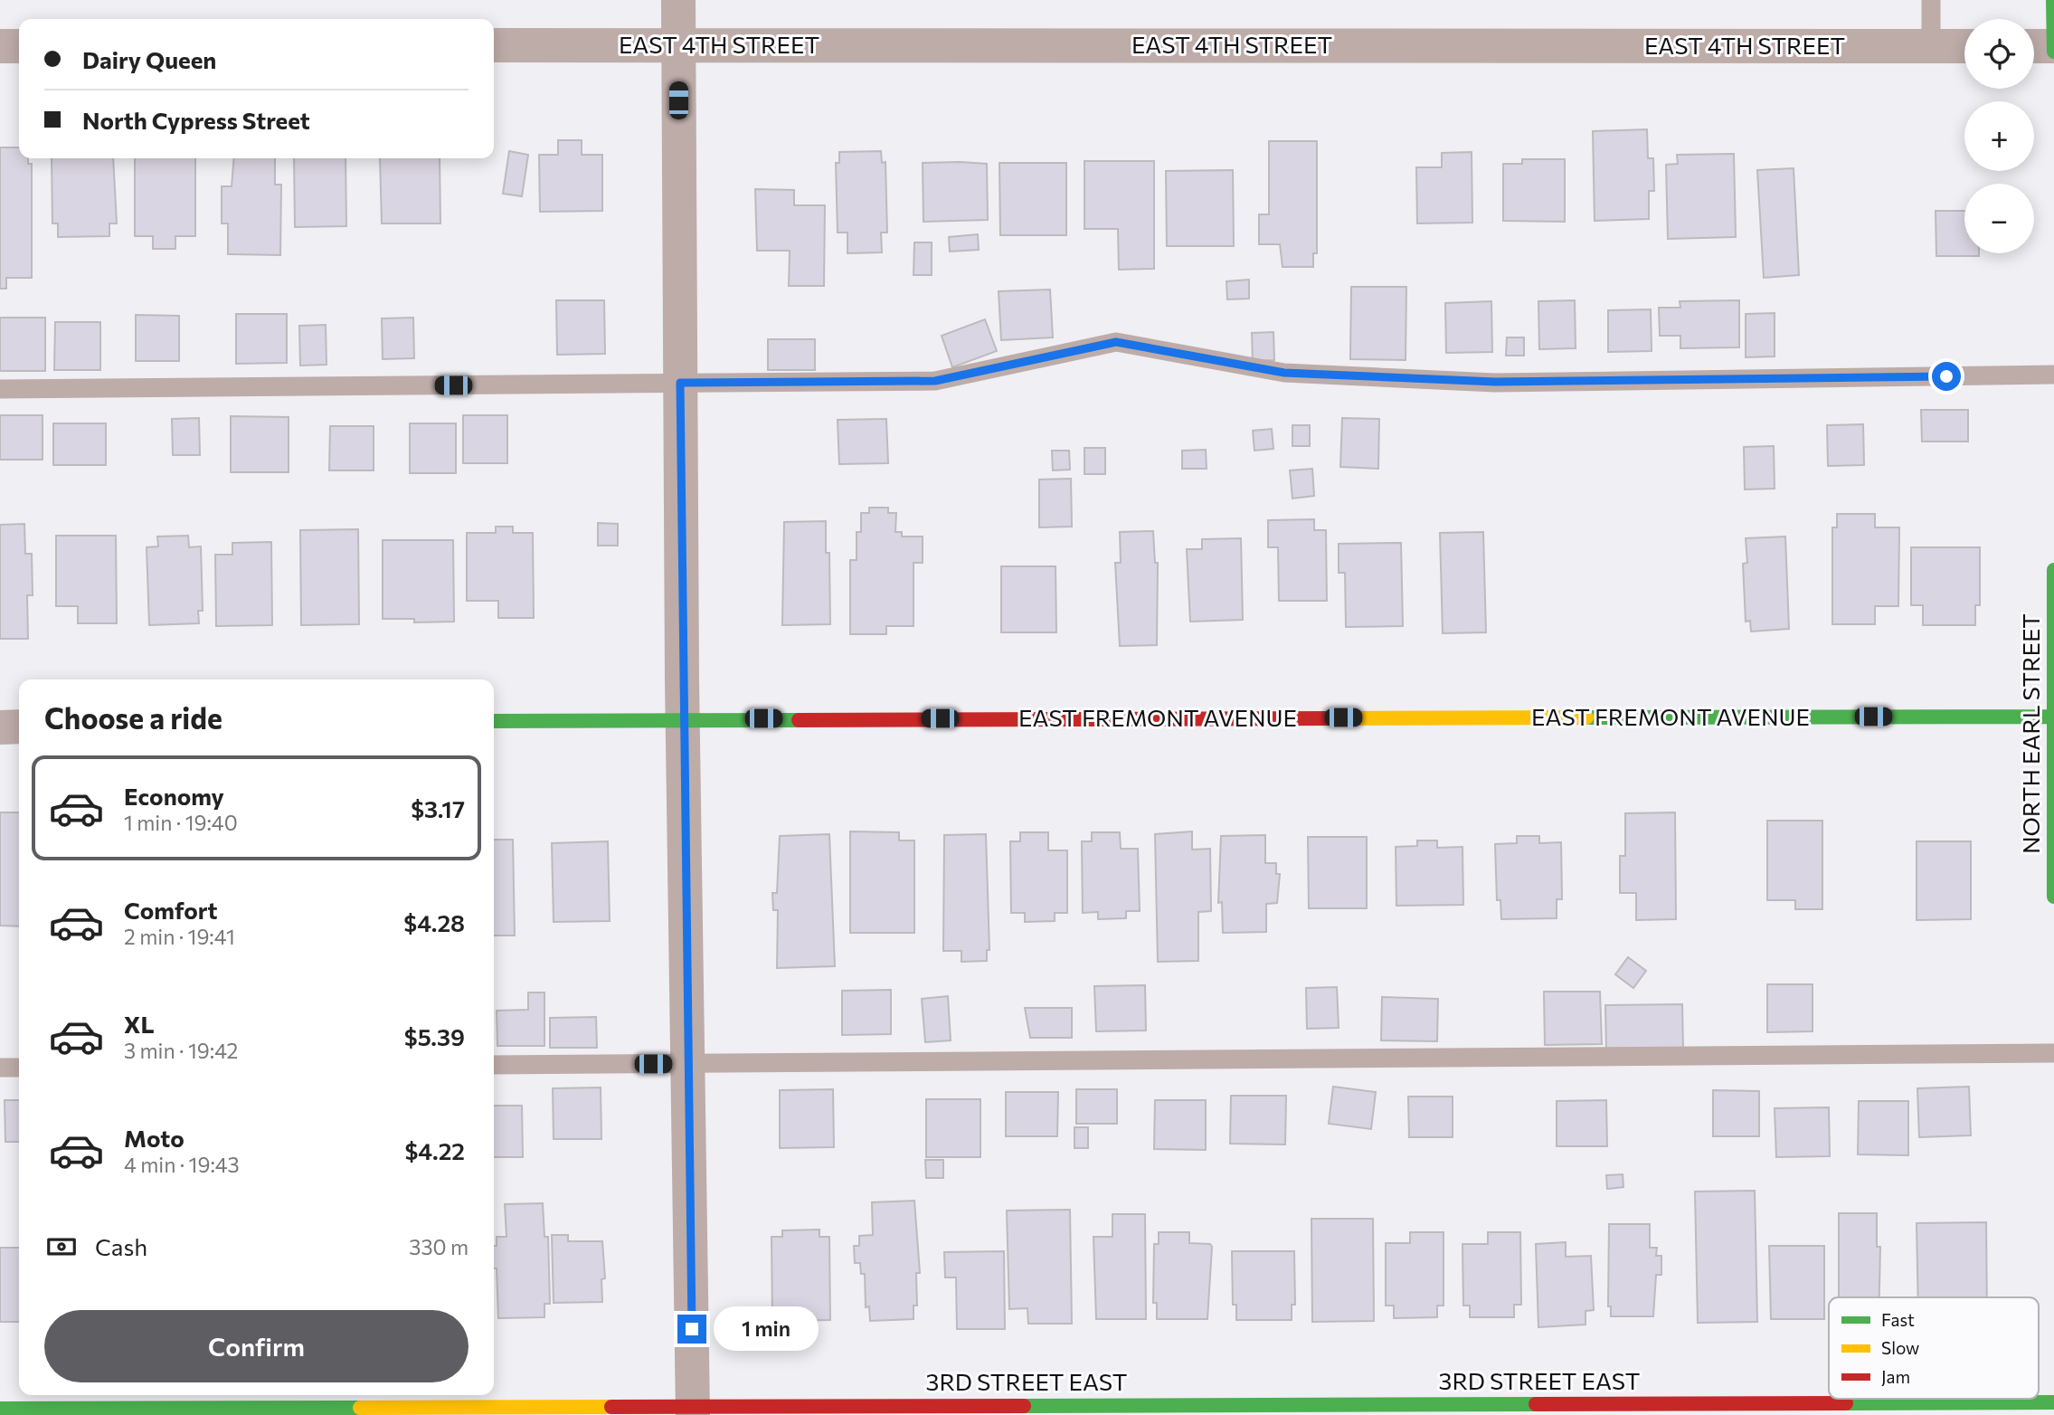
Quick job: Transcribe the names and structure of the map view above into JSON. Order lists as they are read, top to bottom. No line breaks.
{"streets":{"street":["EAST 4TH STREET","EAST FREMONT AVENUE","NORTH EARL STREET","3RD STREET EAST"]},"crossings":[["EAST FREMONT AVENUE","NORTH EARL STREET"]],"legend":["Fast","Slow","Jam"],"page":{"map_buttons":["+","−"],"banner":["Dairy Queen","North Cypress Street"],"heading":"Choose a ride","list":[{"name":"Economy","note":"1 min · 19:40","value":"$3.17"},{"name":"Comfort","note":"2 min · 19:41","value":"$4.28"},{"name":"XL","note":"3 min · 19:42","value":"$5.39"},{"name":"Moto","note":"4 min · 19:43","value":"$4.22"}],"pay":["Cash","330 m"],"buttons":"Confirm","bubble":"1 min"}}
